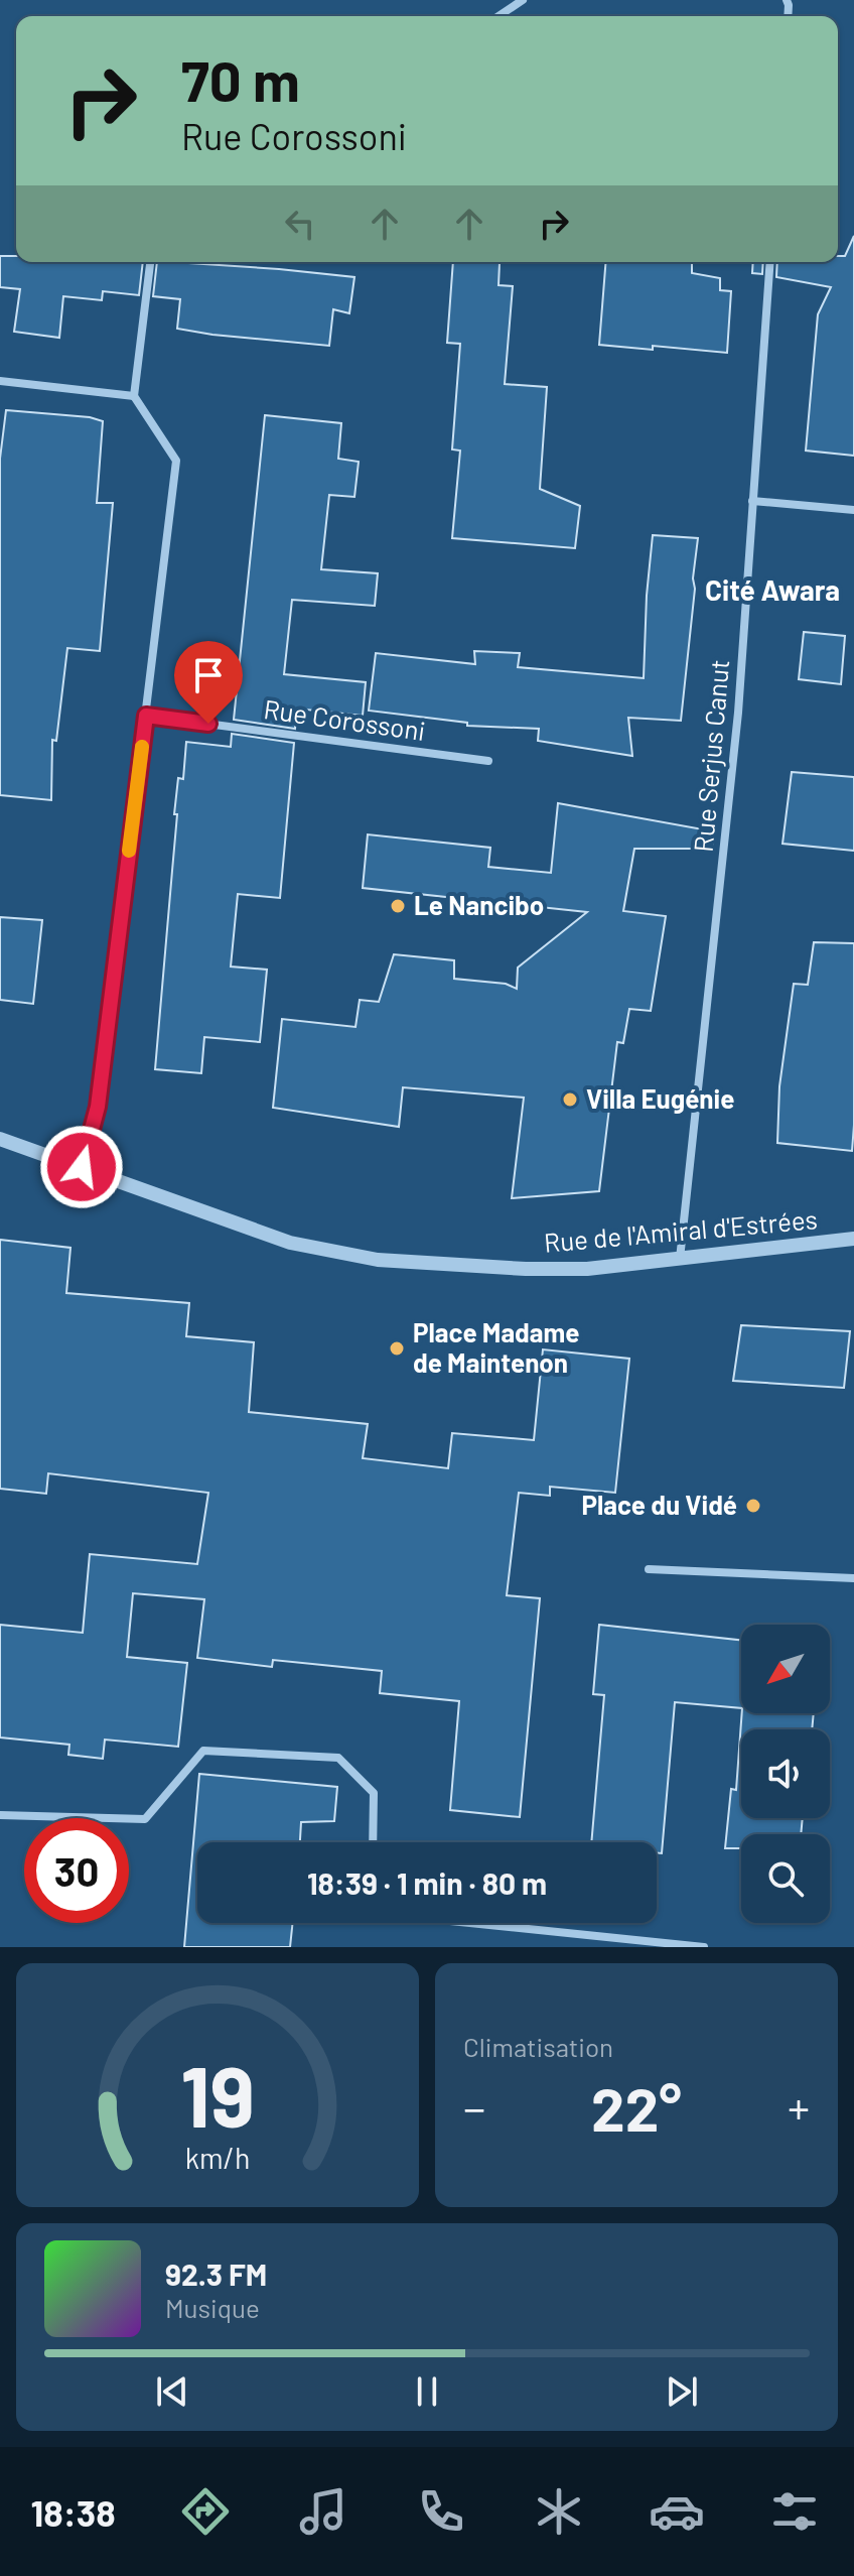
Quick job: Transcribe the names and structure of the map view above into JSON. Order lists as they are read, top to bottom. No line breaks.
{"streets":{"street":["Rue Corossoni","Rue Serjus Canut","Rue de l'Amiral d'Estrées"]},"crossings":[["Rue Serjus Canut","Rue de l'Amiral d'Estrées"]],"districts":["Cité Awara"],"places":["Le Nancibo","Villa Eugénie","Place Madame de Maintenon","Place du Vidé"],"north":"bottom left","page":{"turn":["70 m","Rue Corossoni"],"limit":"30","trip":"18:39 · 1 min · 80 m","tile":"Climatisation","heat":["−","22°","+"],"song":["92.3 FM","Musique"],"tabs":"18:38","gauge":["19","km/h"]}}
